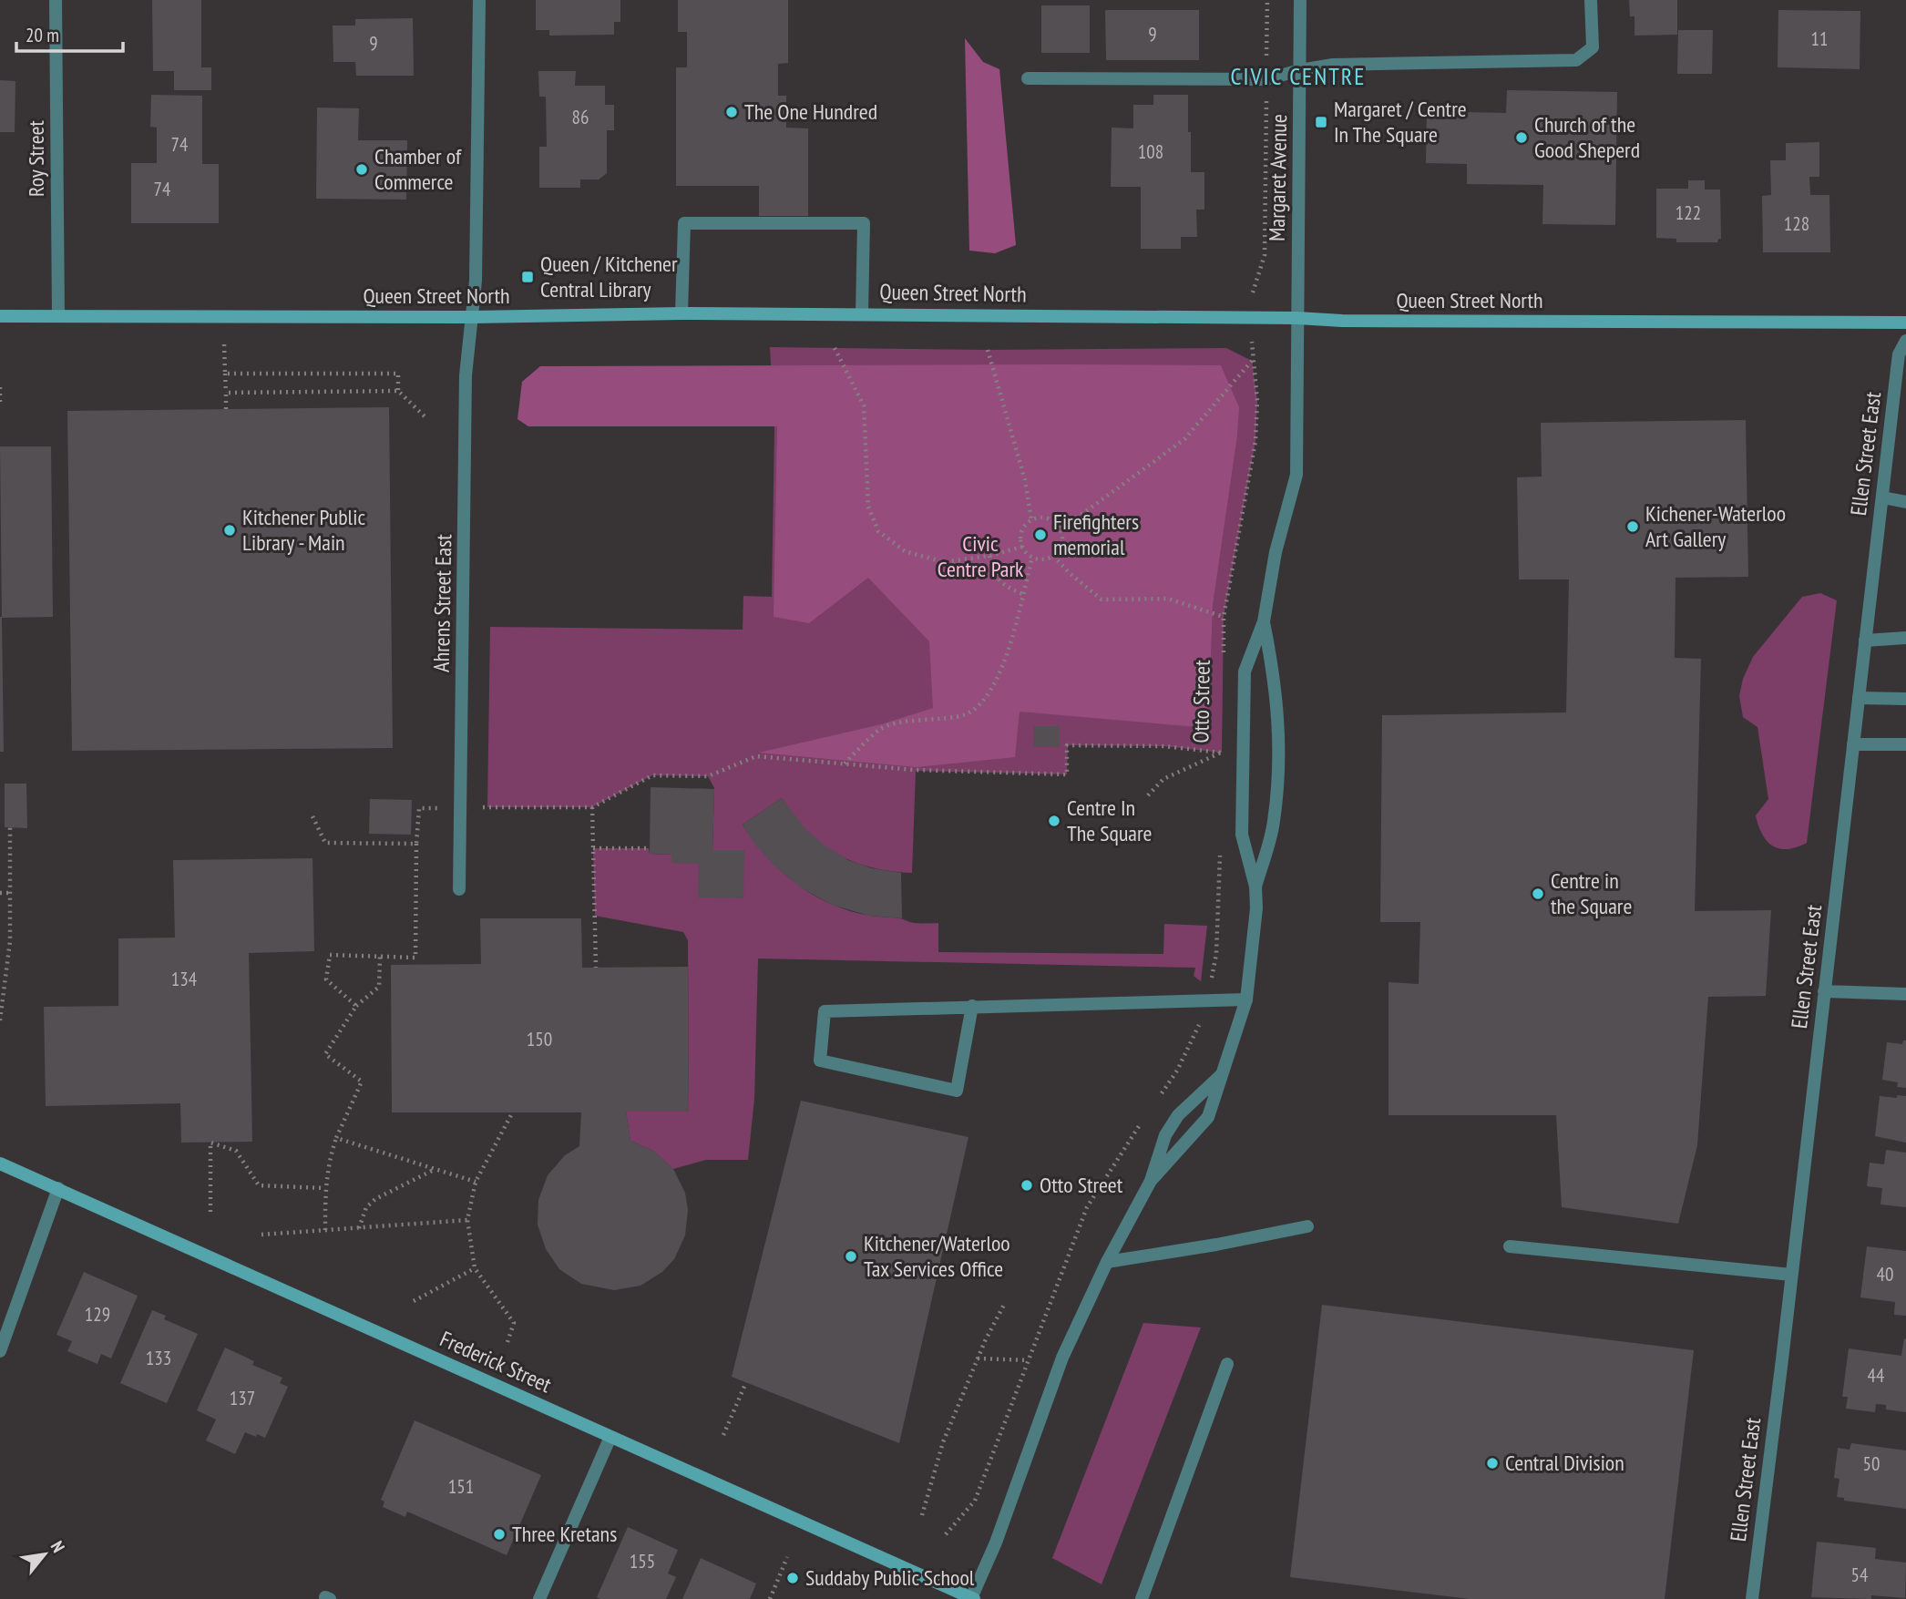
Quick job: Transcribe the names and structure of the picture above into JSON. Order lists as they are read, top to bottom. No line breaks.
{"streets":{"street":["Roy Street","Margaret Avenue","Queen Street North","Ellen Street East","Ahrens Street East","Otto Street","Frederick Street"]},"crossings":[["Roy Street","Queen Street North"],["Margaret Avenue","Queen Street North"],["Margaret Avenue","Otto Street"],["Queen Street North","Ahrens Street East"],["Queen Street North","Otto Street"],["Otto Street","Frederick Street"]],"districts":["CIVIC CENTRE"],"parks":["Civic Centre Park"],"places":{"other":["The One Hundred","Church of the Good Sheperd","Chamber of Commerce","Kichener-Waterloo Art Gallery","Kitchener Public Library - Main","Firefighters memorial","Centre In The Square","Centre in the Square","Otto Street","Kitchener/Waterloo Tax Services Office","Central Division","Three Kretans","Suddaby Public School"],"transit":["Margaret / Centre In The Square","Queen / Kitchener Central Library"]},"house_numbers":["9","11","9","86","74","108","74","122","128","134","150","40","129","133","44","137","50","151","155","54"],"scale_bar":"20 m","north":"top right"}
